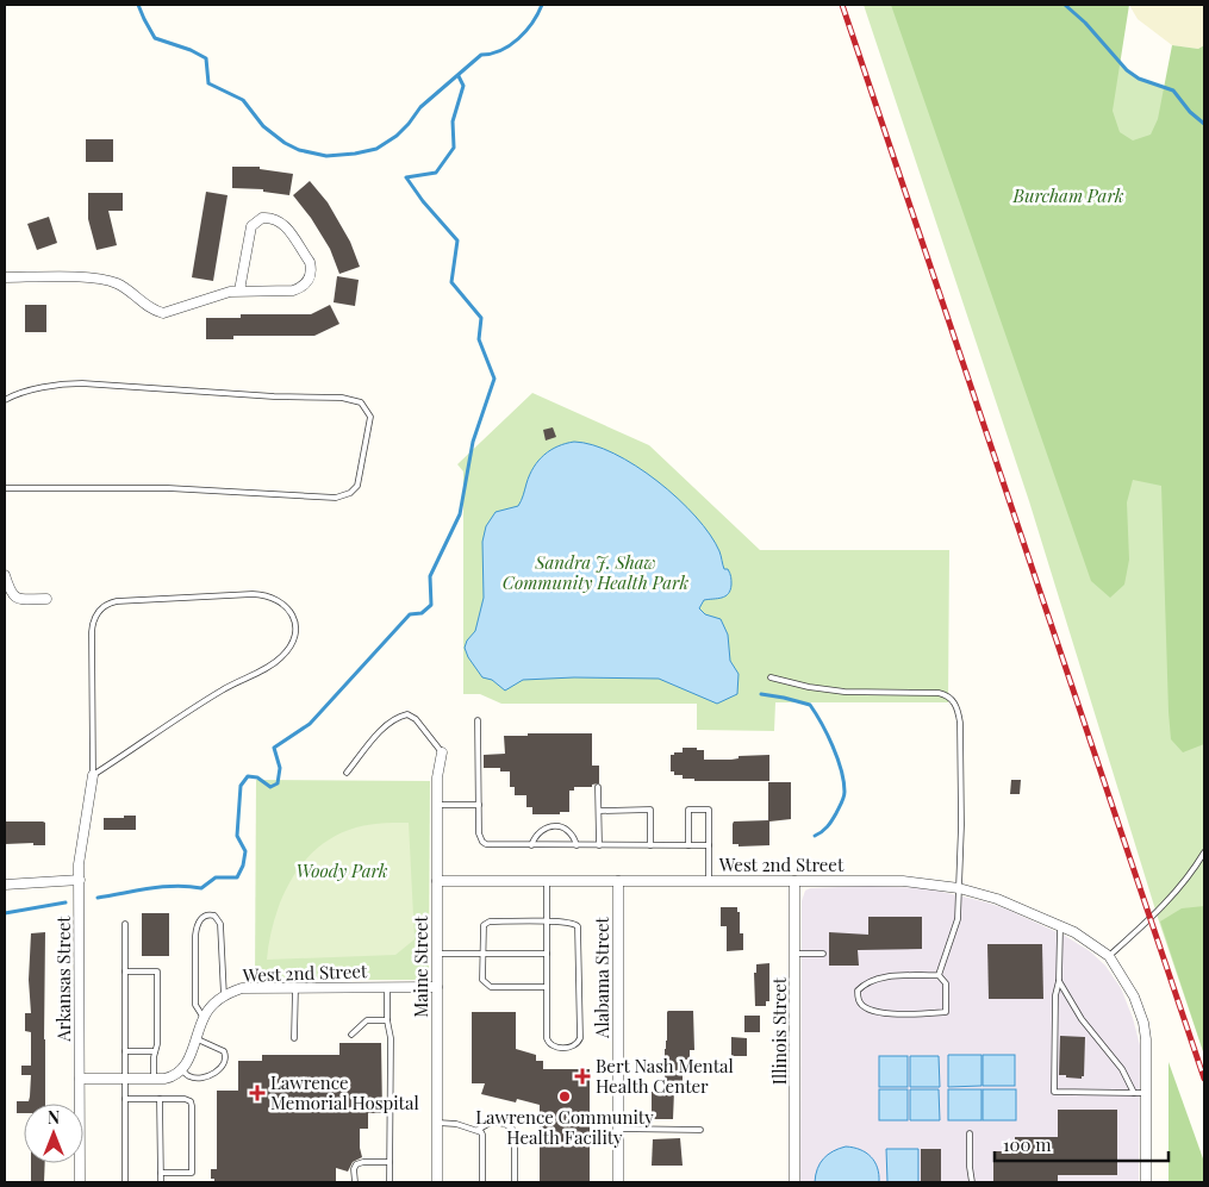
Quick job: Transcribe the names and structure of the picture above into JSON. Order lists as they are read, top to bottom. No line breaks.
{"streets":{"street":["West 2nd Street","Maine Street","Alabama Street","Arkansas Street","Illinois Street"]},"crossings":[["West 2nd Street","Maine Street"],["West 2nd Street","Alabama Street"],["West 2nd Street","Illinois Street"]],"parks":["Burcham Park","Sandra J. Shaw Community Health Park","Woody Park"],"places":{"health":["Bert Nash Mental Health Center","Lawrence Memorial Hospital"],"other":["Lawrence Community Health Facility"]},"scale_bar":"100 m","north":"top"}
